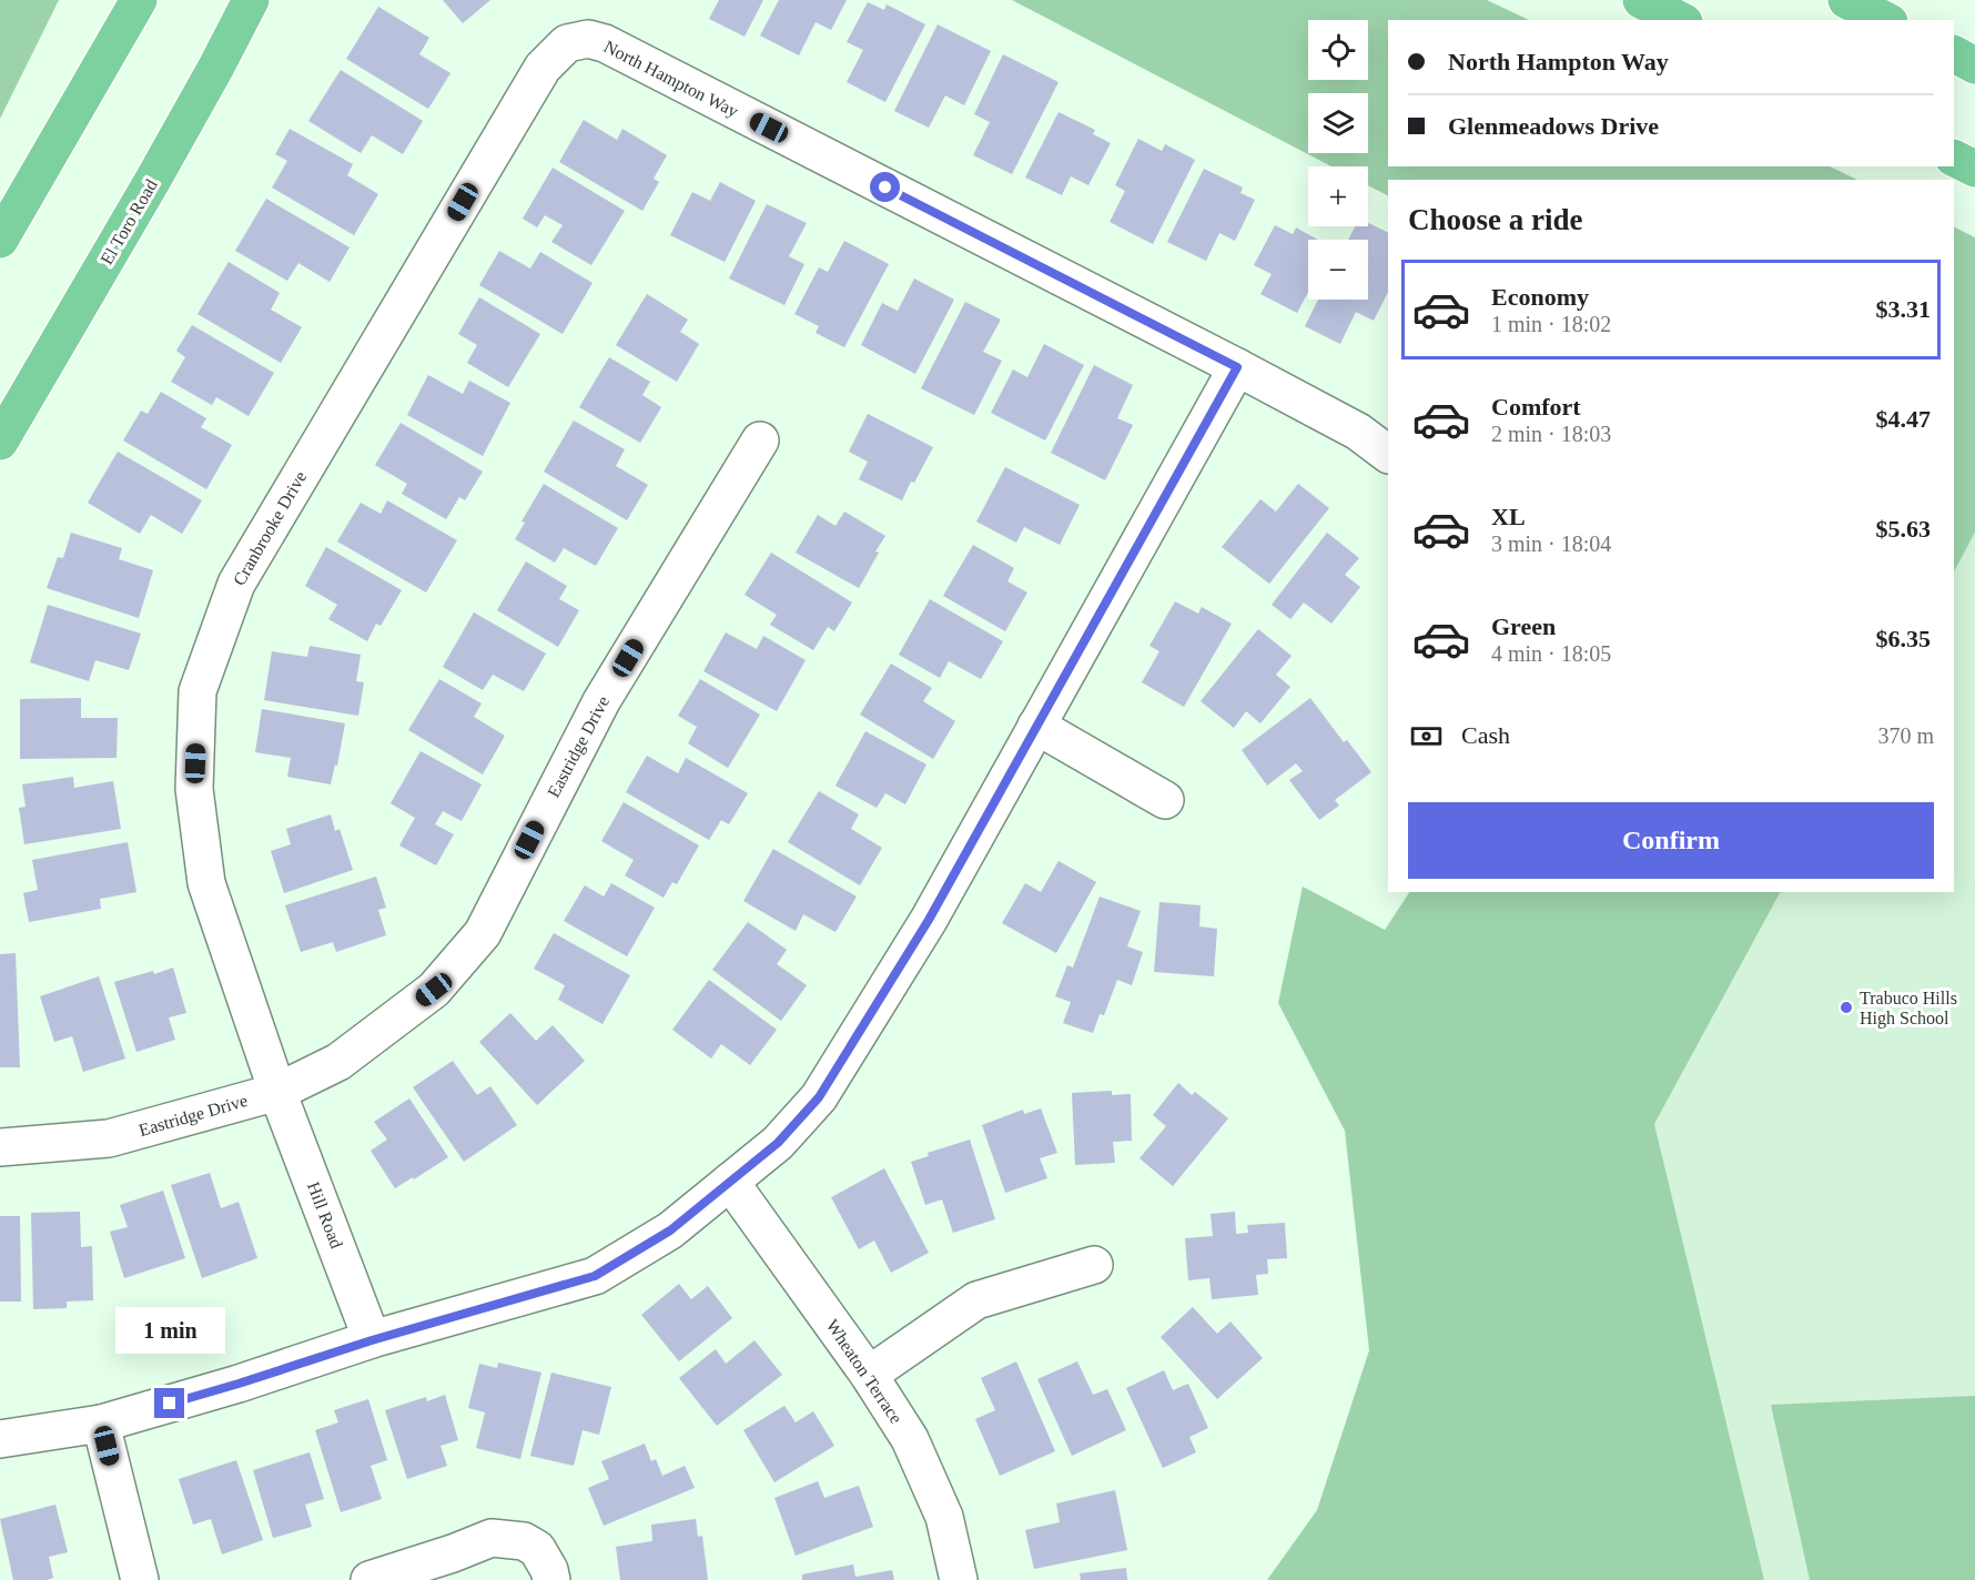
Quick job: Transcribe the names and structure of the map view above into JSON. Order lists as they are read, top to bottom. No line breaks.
{"streets":{"main road":["El Toro Road"],"street":["North Hampton Way","Cranbrooke Drive","Eastridge Drive","Hill Road","Wheaton Terrace"]},"crossings":[["North Hampton Way","Cranbrooke Drive"],["Cranbrooke Drive","Eastridge Drive"],["Cranbrooke Drive","Hill Road"],["Eastridge Drive","Hill Road"]],"places":["Trabuco Hills High School"],"page":{"map_buttons":["+","−"],"banner":["North Hampton Way","Glenmeadows Drive"],"heading":"Choose a ride","list":[{"name":"Economy","note":"1 min · 18:02","value":"$3.31"},{"name":"Comfort","note":"2 min · 18:03","value":"$4.47"},{"name":"XL","note":"3 min · 18:04","value":"$5.63"},{"name":"Green","note":"4 min · 18:05","value":"$6.35"}],"pay":["Cash","370 m"],"buttons":"Confirm","bubble":"1 min"}}
